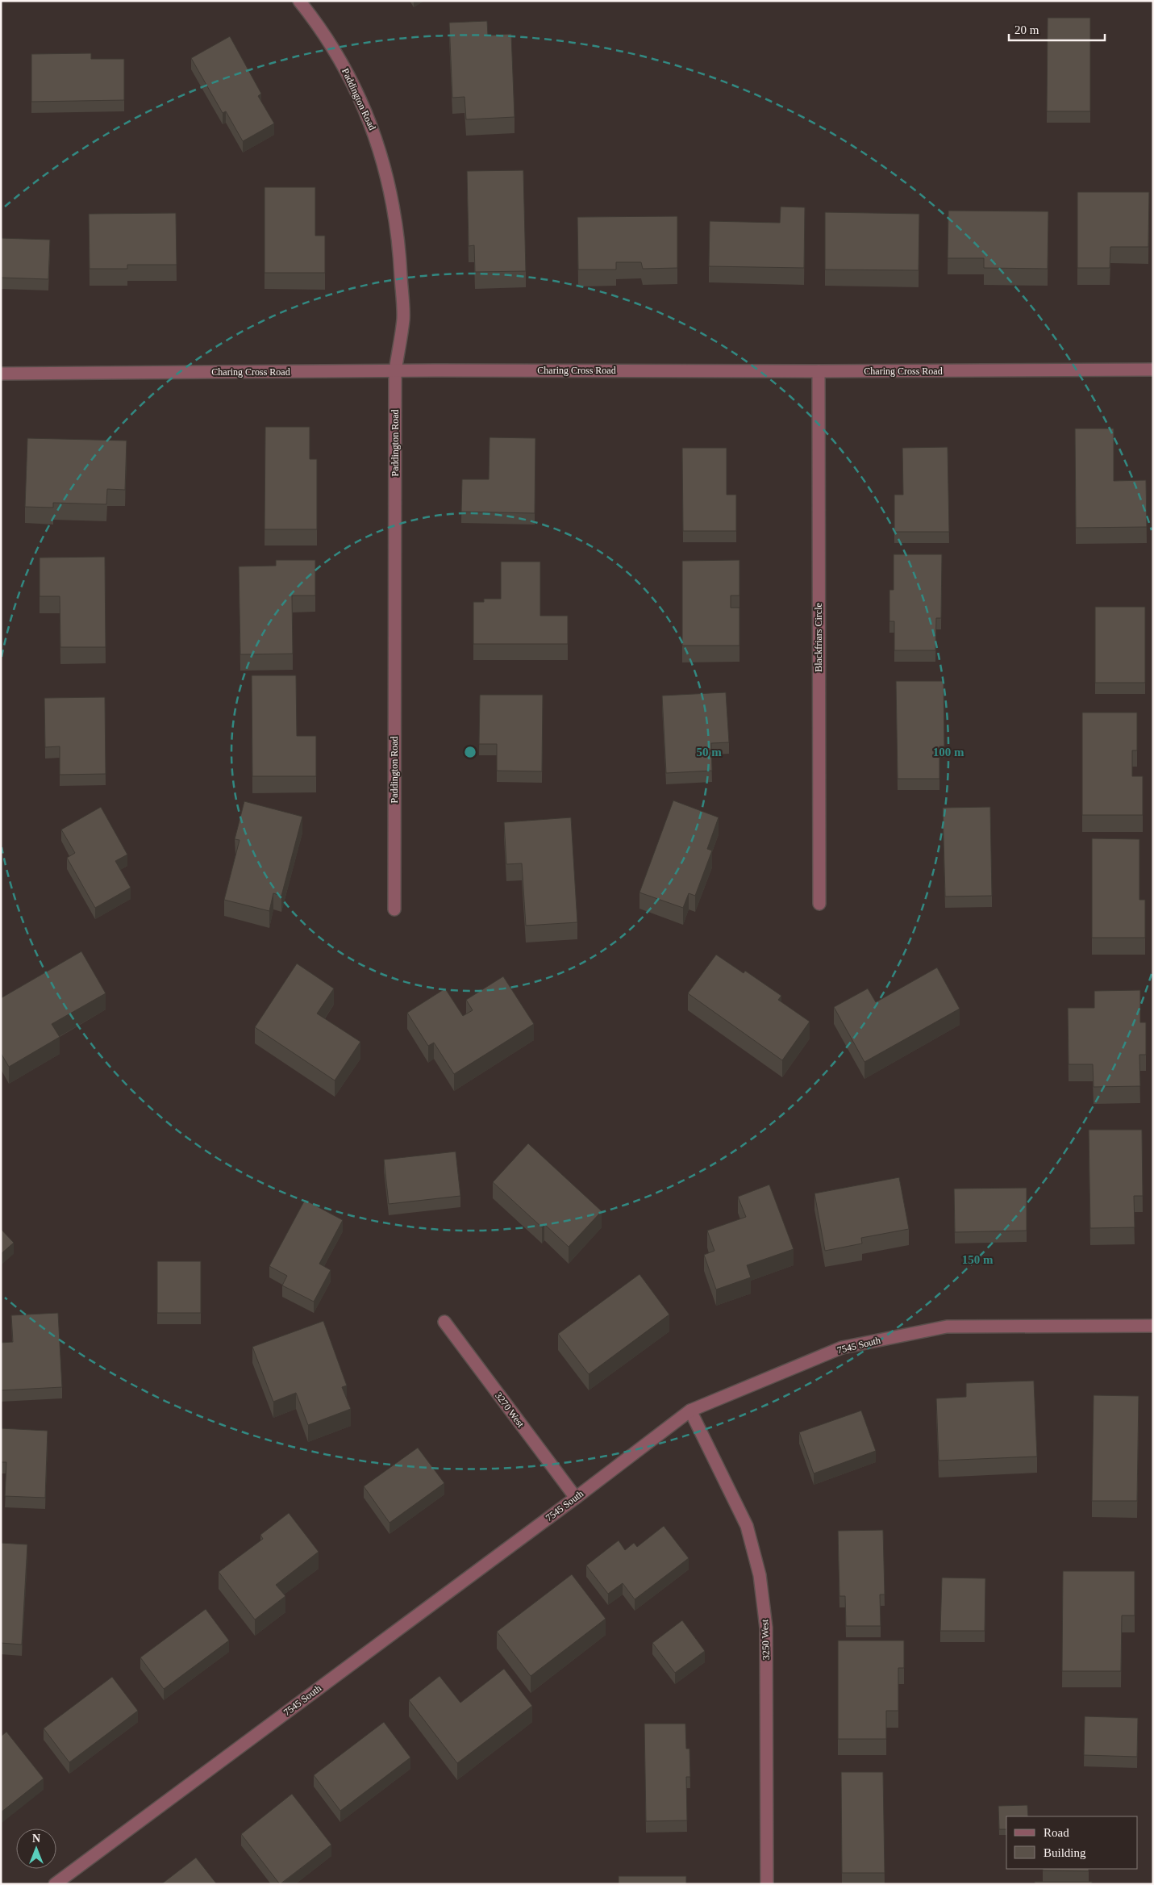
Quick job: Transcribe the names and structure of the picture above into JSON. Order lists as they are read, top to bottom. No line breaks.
{"streets":{"street":["Paddington Road","Charing Cross Road","Blackfriars Circle","7545 South","3270 West","3250 West"]},"crossings":[["Paddington Road","Charing Cross Road"],["Charing Cross Road","Blackfriars Circle"],["7545 South","3270 West"],["7545 South","3250 West"]],"legend":["Road","Building"],"scale_bar":"20 m","north":"top","rings":["50 m","100 m","150 m"]}
